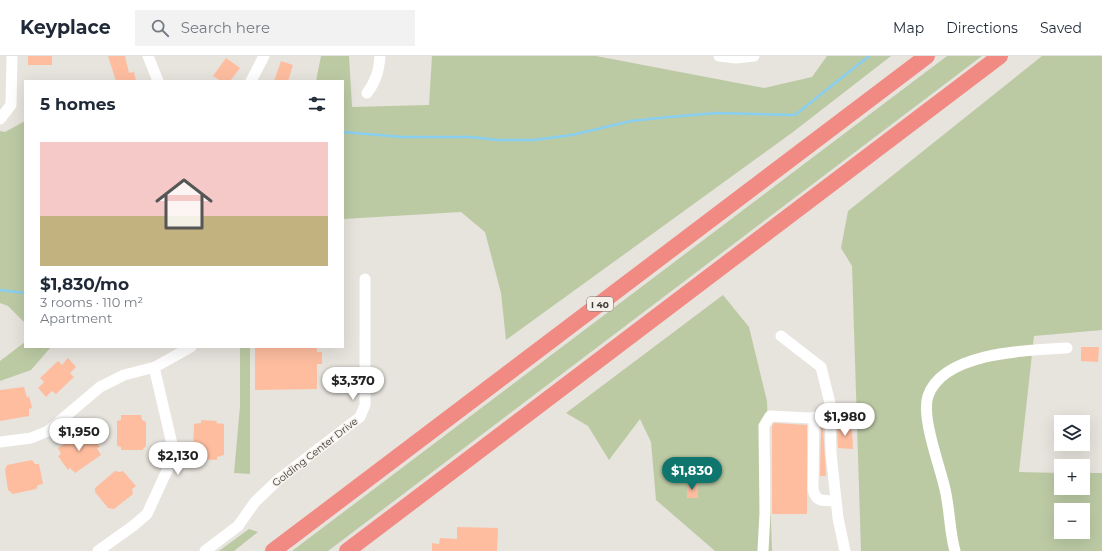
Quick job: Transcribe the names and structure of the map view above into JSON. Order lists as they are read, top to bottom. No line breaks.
{"streets":{"highway":["I 40"],"street":["Golding Center Drive"]},"page":{"header":"Keyplace","search":"Search here","nav":["Map","Directions","Saved"],"heading":"5 homes","list":[{"name":"$1,830/mo","note":"3 rooms · 110 m² · Apartment"}],"price":["$3,370","$1,980","$1,950","$2,130","$1,830"],"map_buttons":["+","−"]}}
